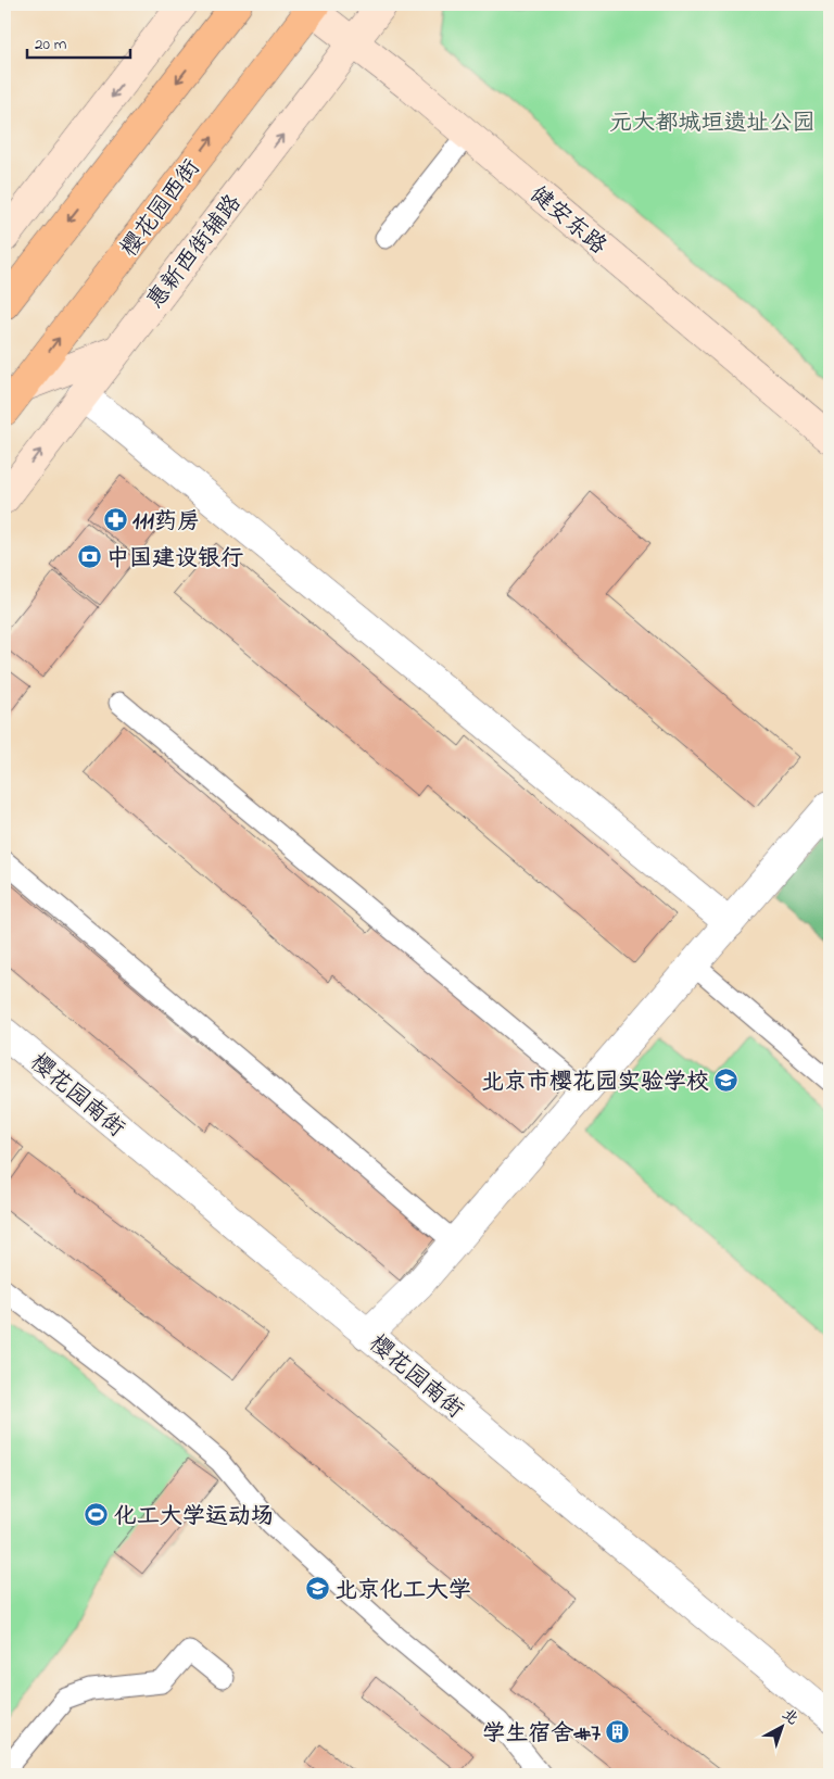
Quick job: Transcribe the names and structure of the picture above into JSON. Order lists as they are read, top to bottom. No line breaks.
{"streets":{"main road":["樱花园西街"],"street":["健安东路","惠新西街辅路","樱花园南街"]},"crossings":[["樱花园西街","健安东路"],["健安东路","惠新西街辅路"]],"parks":["元大都城垣遗址公园"],"places":{"pharmacy":["111药房"],"bank":["中国建设银行"],"school or university":["北京市樱花园实验学校","北京化工大学"],"sports":["化工大学运动场"],"building":["学生宿舍#7"]},"scale_bar":"20 m","north":"top right"}
